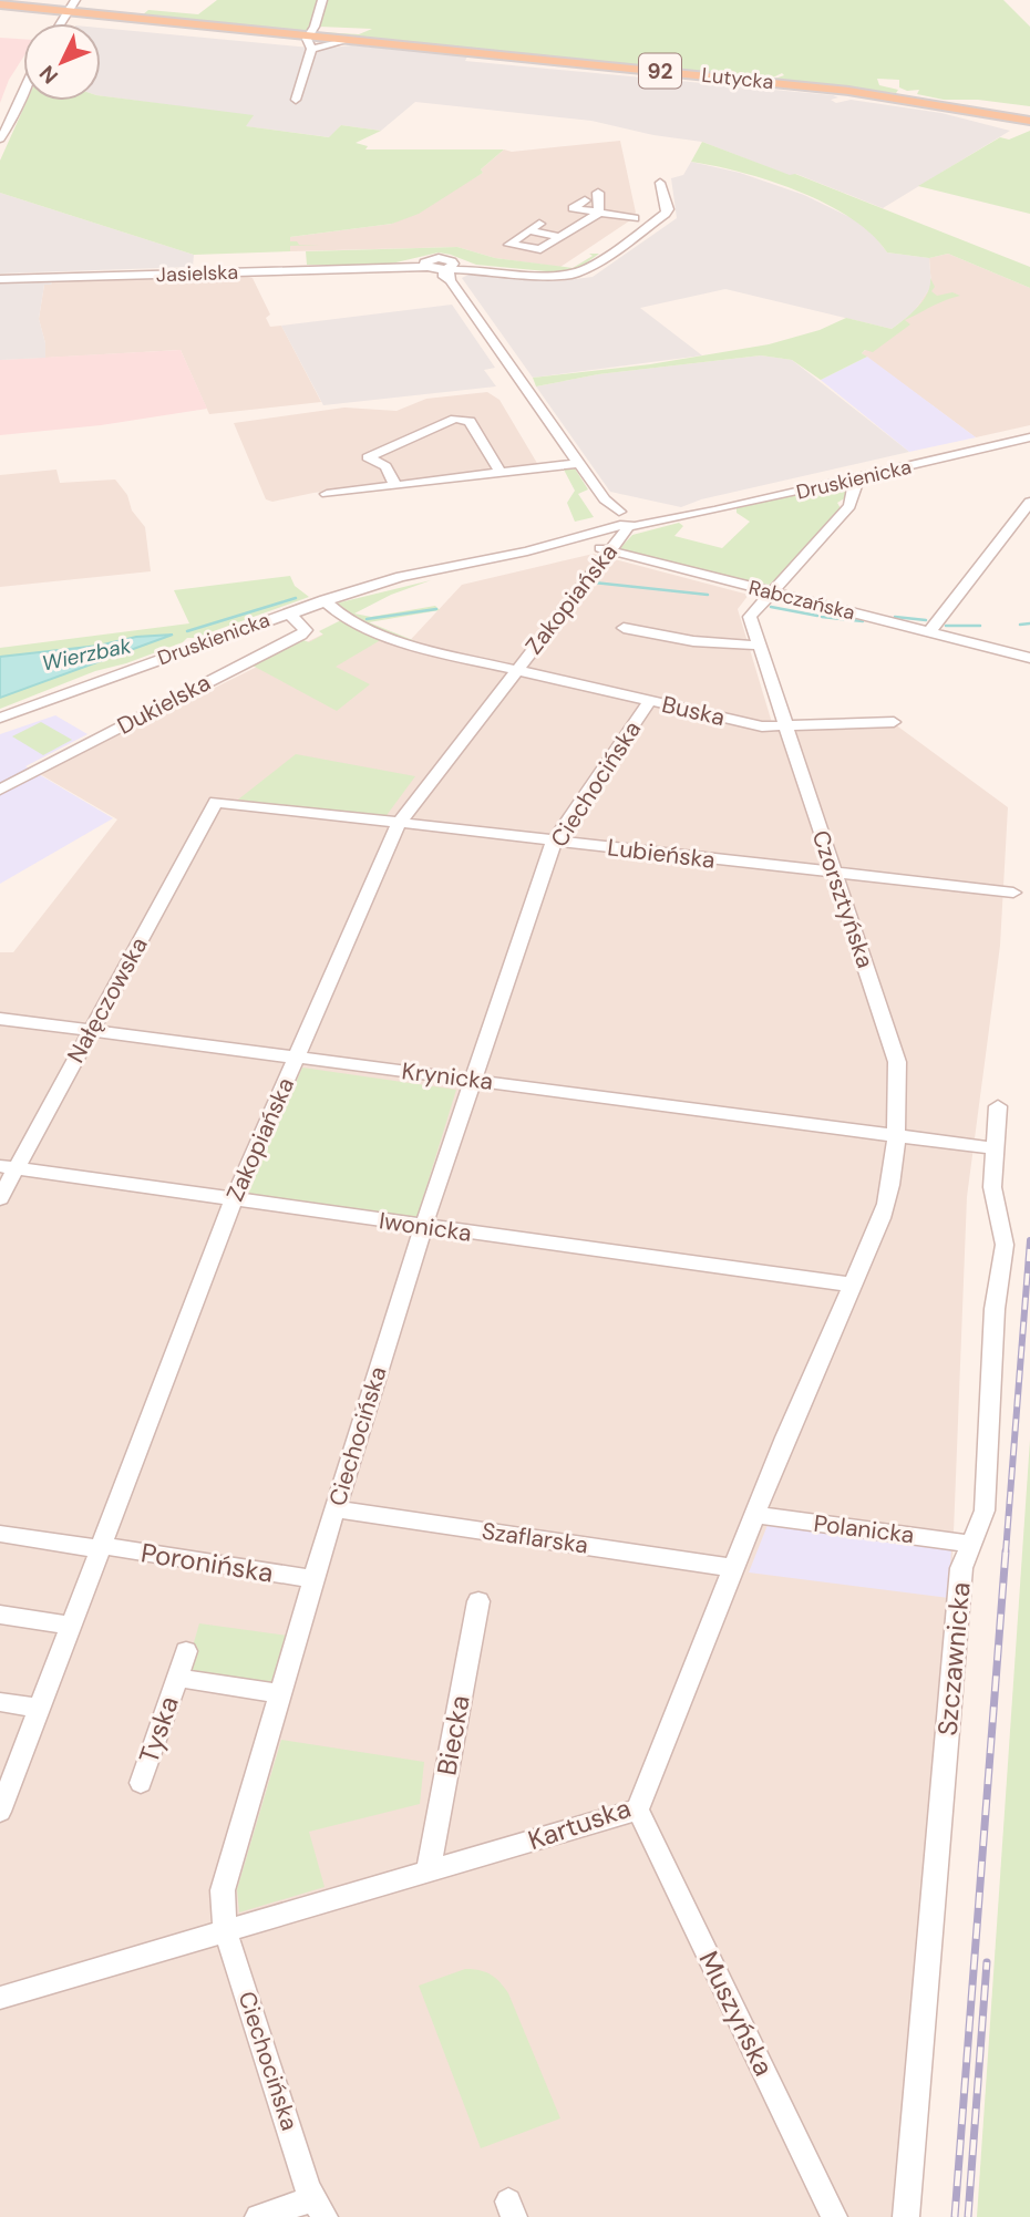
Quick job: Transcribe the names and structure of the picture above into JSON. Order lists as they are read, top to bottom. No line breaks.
{"streets":{"main road":["92","Lutycka"],"street":["Jasielska","Druskienicka","Zakopiańska","Rabczańska","Dukielska","Buska","Ciechocińska","Lubieńska","Czorsztyńska","Nałęczowska","Krynicka","Iwonicka","Polanicka","Szaflarska","Poronińska","Szczawnicka","Tyska","Biecka","Kartuska","Muszyńska"]},"crossings":[["Druskienicka","Zakopiańska"],["Druskienicka","Rabczańska"],["Druskienicka","Dukielska"],["Druskienicka","Buska"],["Zakopiańska","Rabczańska"],["Zakopiańska","Buska"],["Zakopiańska","Lubieńska"],["Zakopiańska","Krynicka"],["Zakopiańska","Iwonicka"],["Zakopiańska","Poronińska"],["Rabczańska","Czorsztyńska"],["Buska","Ciechocińska"],["Buska","Czorsztyńska"],["Ciechocińska","Lubieńska"],["Ciechocińska","Krynicka"],["Ciechocińska","Iwonicka"],["Ciechocińska","Szaflarska"],["Ciechocińska","Poronińska"],["Ciechocińska","Tyska"],["Ciechocińska","Kartuska"],["Lubieńska","Czorsztyńska"],["Lubieńska","Nałęczowska"],["Czorsztyńska","Krynicka"],["Czorsztyńska","Kartuska"],["Nałęczowska","Krynicka"],["Nałęczowska","Iwonicka"],["Krynicka","Szczawnicka"],["Iwonicka","Kartuska"],["Polanicka","Szczawnicka"],["Polanicka","Kartuska"],["Szaflarska","Kartuska"],["Biecka","Kartuska"],["Kartuska","Muszyńska"]],"water":["Wierzbak"],"north":"bottom left"}
